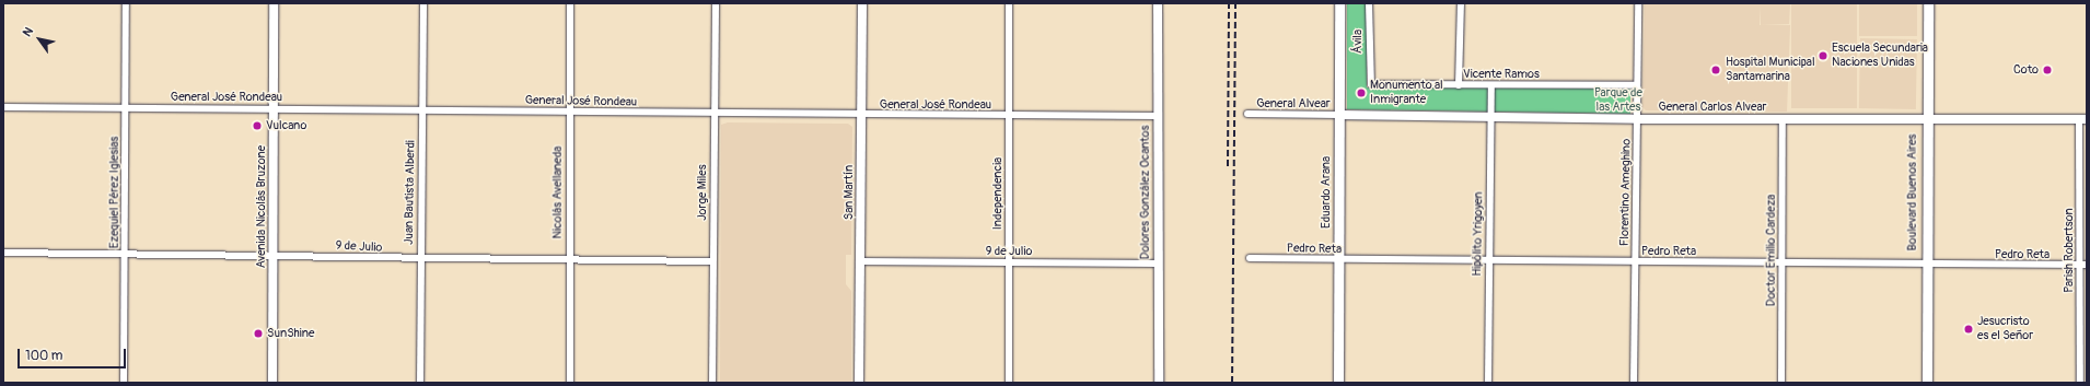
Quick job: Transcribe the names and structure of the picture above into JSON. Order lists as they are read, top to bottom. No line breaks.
{"streets":{"main road":["Eduardo Arana","Boulevard Buenos Aires"],"street":["Ávila","Vicente Ramos","General José Rondeau","General Alvear","General Carlos Alvear","Ezequiel Pérez Iglesias","Juan Bautista Alberdi","Nicolás Avellaneda","Jorge Miles","San Martín","Dolores González Ocantos","Florentino Ameghino","Independencia","Avenida Nicolás Bruzone","Hipólito Yrigoyen","9 de Julio","Pedro Reta","Doctor Emilio Cardeza","Parish Robertson"]},"crossings":[["Ávila","Vicente Ramos"],["Vicente Ramos","Florentino Ameghino"],["Vicente Ramos","Hipólito Yrigoyen"],["General José Rondeau","Ezequiel Pérez Iglesias"],["General José Rondeau","Juan Bautista Alberdi"],["General José Rondeau","Nicolás Avellaneda"],["General José Rondeau","Jorge Miles"],["General José Rondeau","San Martín"],["General José Rondeau","Dolores González Ocantos"],["General José Rondeau","Independencia"],["General José Rondeau","Avenida Nicolás Bruzone"],["General Alvear","General Carlos Alvear"],["General Alvear","Eduardo Arana"],["General Carlos Alvear","Eduardo Arana"],["General Carlos Alvear","Florentino Ameghino"],["General Carlos Alvear","Boulevard Buenos Aires"],["General Carlos Alvear","Hipólito Yrigoyen"],["General Carlos Alvear","Doctor Emilio Cardeza"],["General Carlos Alvear","Parish Robertson"],["Ezequiel Pérez Iglesias","9 de Julio"],["Juan Bautista Alberdi","9 de Julio"],["Nicolás Avellaneda","9 de Julio"],["Jorge Miles","9 de Julio"],["San Martín","9 de Julio"],["Dolores González Ocantos","9 de Julio"],["Eduardo Arana","Pedro Reta"],["Florentino Ameghino","Pedro Reta"],["Boulevard Buenos Aires","Pedro Reta"],["Independencia","9 de Julio"],["Avenida Nicolás Bruzone","9 de Julio"],["Hipólito Yrigoyen","Pedro Reta"],["Pedro Reta","Doctor Emilio Cardeza"],["Pedro Reta","Parish Robertson"]],"parks":["Parque de las Artes"],"places":["Escuela Secundaria Naciones Unidas","Hospital Municipal Santamarina","Coto","Monumento al Inmigrante","Vulcano","Jesucristo es el Señor","SunShine"],"scale_bar":"100 m","north":"top left"}
